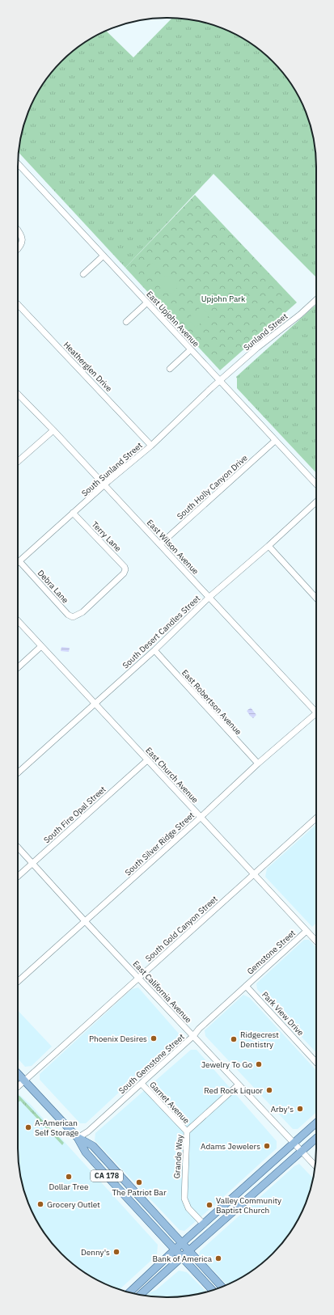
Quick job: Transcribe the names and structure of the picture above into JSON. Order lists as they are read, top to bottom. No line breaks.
{"streets":{"main road":["CA 178"],"street":["East Upjohn Avenue","Sunland Street","Heatherglen Drive","South Sunland Street","South Holly Canyon Drive","Terry Lane","East Wilson Avenue","Debra Lane","South Desert Candles Street","East Robertson Avenue","East Church Avenue","South Fire Opal Street","South Silver Ridge Street","South Gold Canyon Street","Gemstone Street","East California Avenue","Park View Drive","South Gemstone Street","Garnet Avenue","Grande Way"]},"crossings":[["East Upjohn Avenue","Sunland Street"],["East Upjohn Avenue","South Sunland Street"],["East Upjohn Avenue","South Holly Canyon Drive"],["Sunland Street","South Sunland Street"],["Heatherglen Drive","South Sunland Street"],["South Sunland Street","Terry Lane"],["South Sunland Street","East Wilson Avenue"],["South Sunland Street","Debra Lane"],["South Holly Canyon Drive","East Wilson Avenue"],["Terry Lane","Debra Lane"],["East Wilson Avenue","South Desert Candles Street"],["South Desert Candles Street","East Robertson Avenue"],["South Desert Candles Street","East Church Avenue"],["East Robertson Avenue","South Silver Ridge Street"],["East Church Avenue","South Fire Opal Street"],["East Church Avenue","South Silver Ridge Street"],["East Church Avenue","South Gold Canyon Street"],["East Church Avenue","Gemstone Street"],["South Fire Opal Street","East California Avenue"],["South Silver Ridge Street","East California Avenue"],["South Gold Canyon Street","East California Avenue"],["South Gold Canyon Street","CA 178"],["Gemstone Street","Park View Drive"],["Gemstone Street","South Gemstone Street"],["East California Avenue","South Gemstone Street"],["East California Avenue","Grande Way"],["Park View Drive","South Gemstone Street"],["South Gemstone Street","Garnet Avenue"],["South Gemstone Street","CA 178"],["Garnet Avenue","Grande Way"]],"parks":["Upjohn Park"],"places":["Phoenix Desires","Ridgecrest Dentistry","Jewelry To Go","Red Rock Liquor","Arby's","A-American Self Storage","Adams Jewelers","Dollar Tree","The Patriot Bar","Grocery Outlet","Valley Community Baptist Church","Denny's","Bank of America"]}
